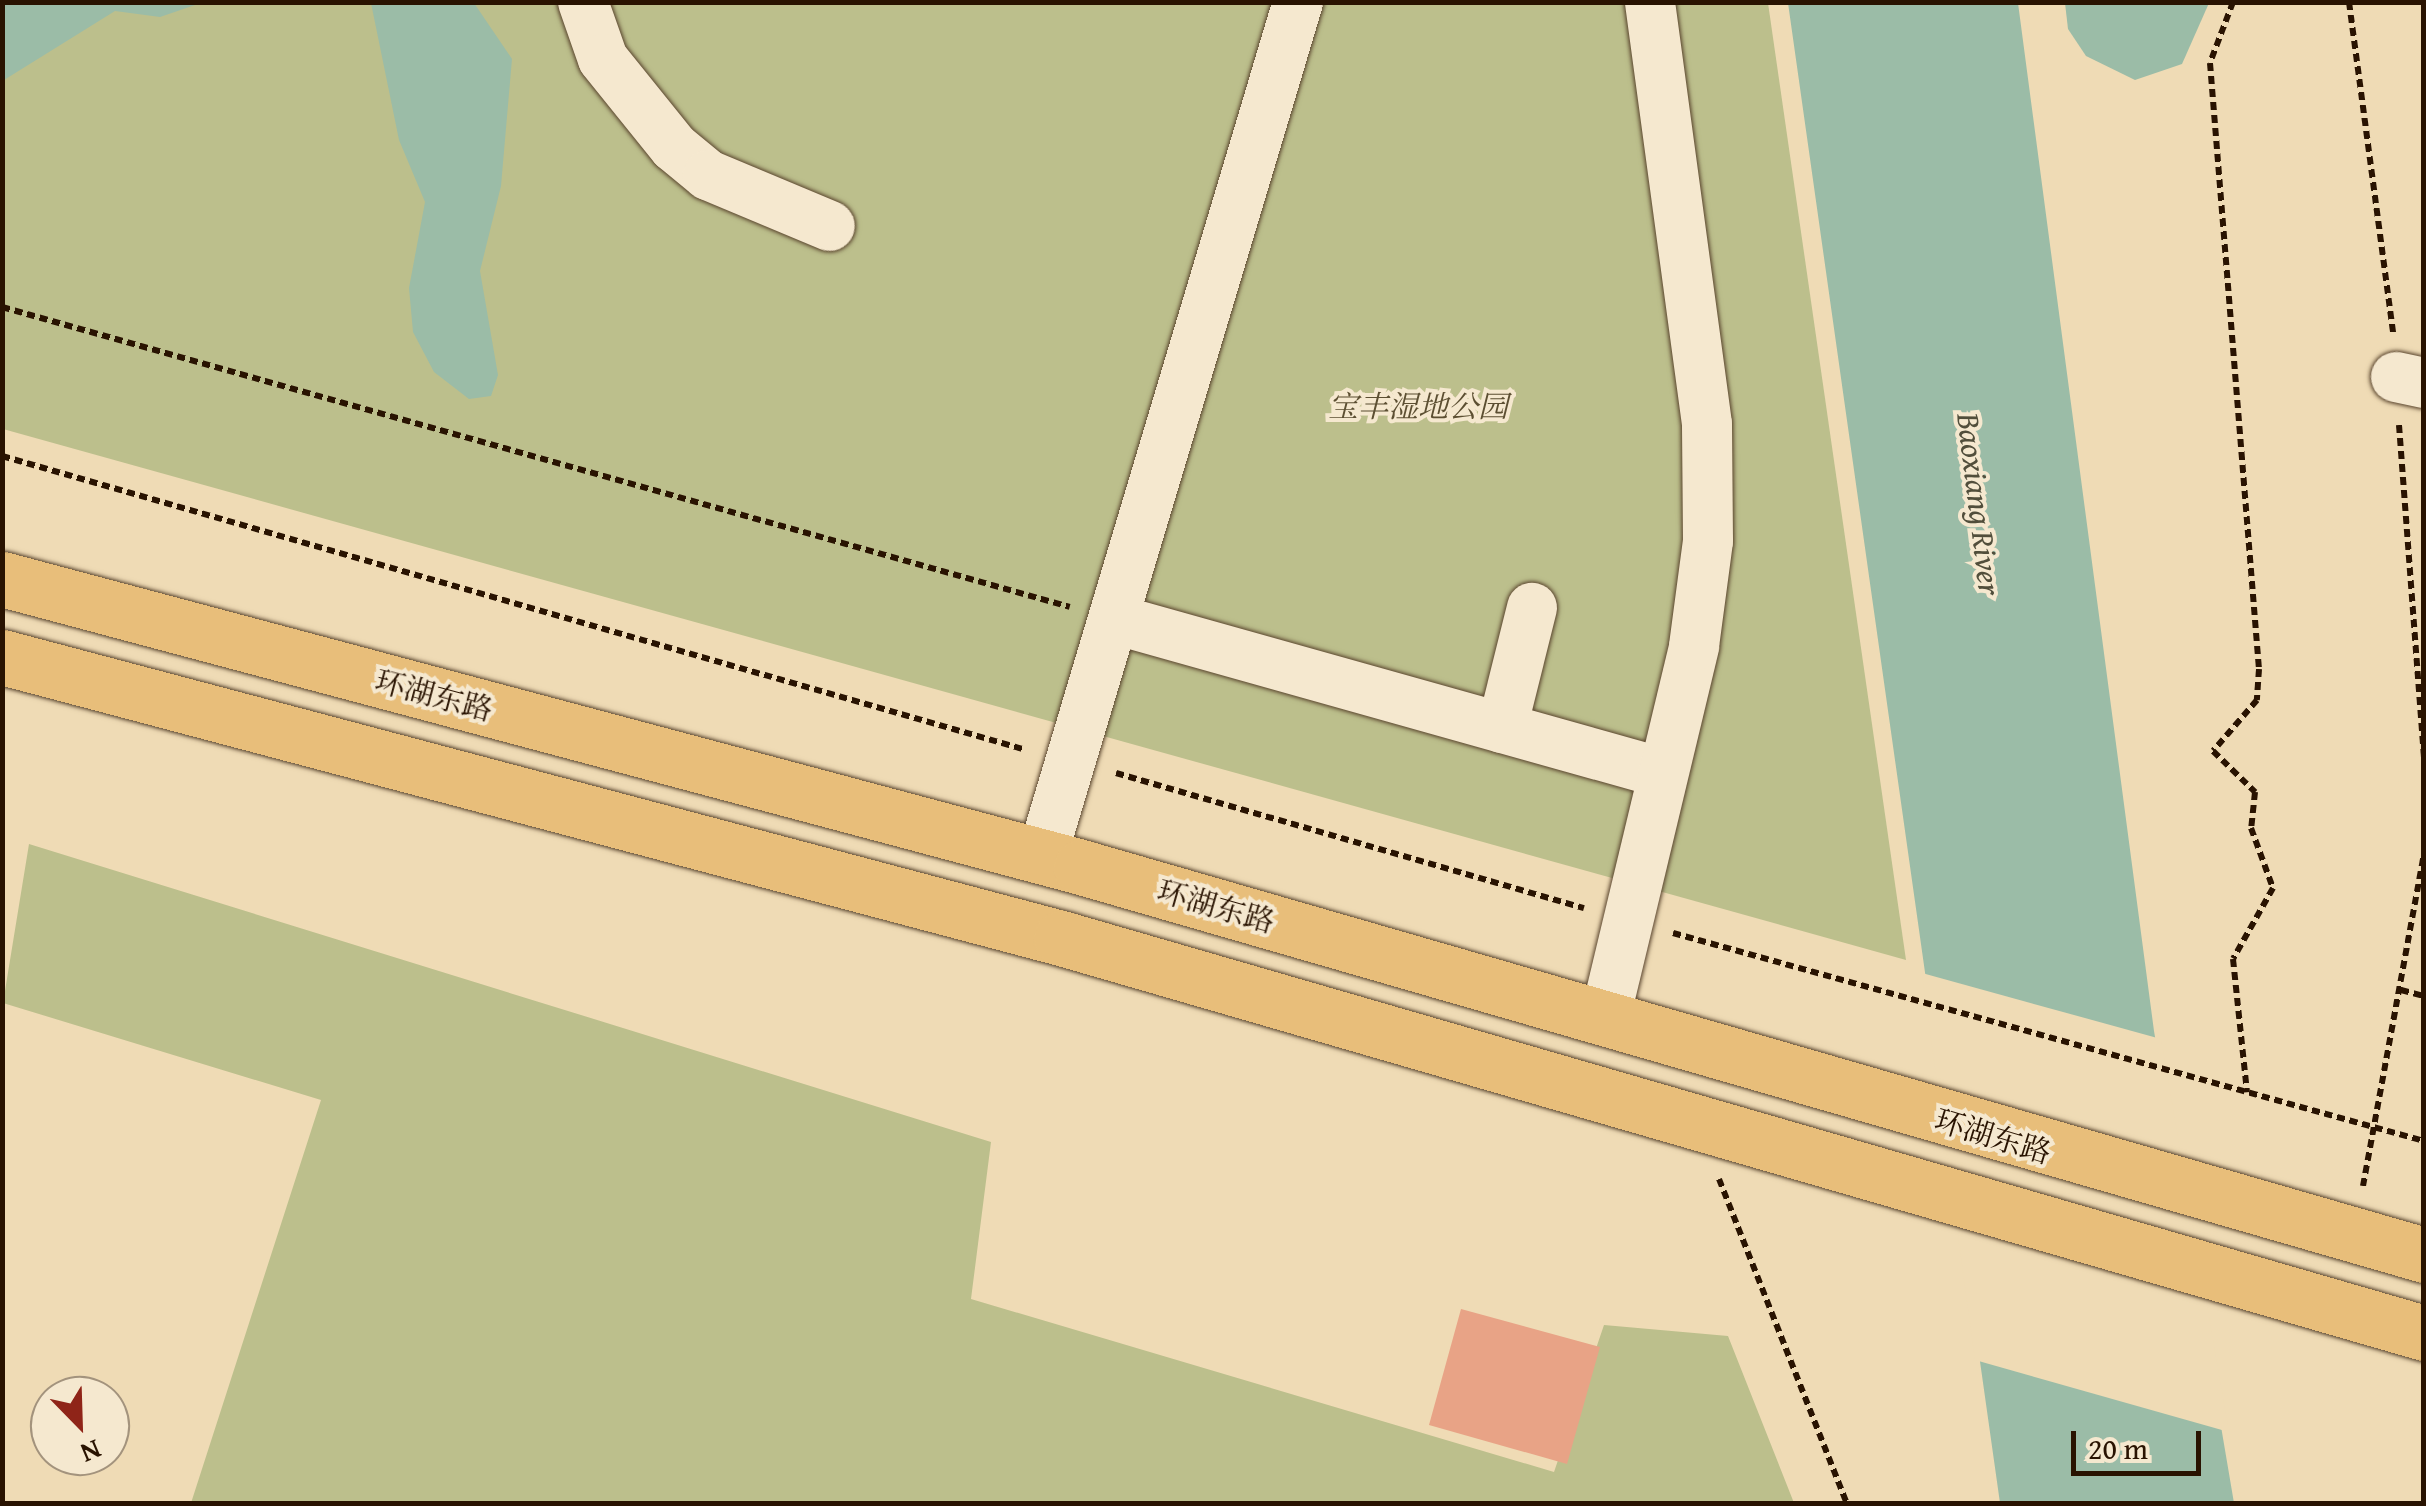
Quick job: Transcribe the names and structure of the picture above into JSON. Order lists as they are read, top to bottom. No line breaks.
{"streets":{"main road":["环湖东路"]},"water":["Baoxiang River"],"parks":["宝丰湿地公园"],"scale_bar":"20 m","north":"bottom right"}
